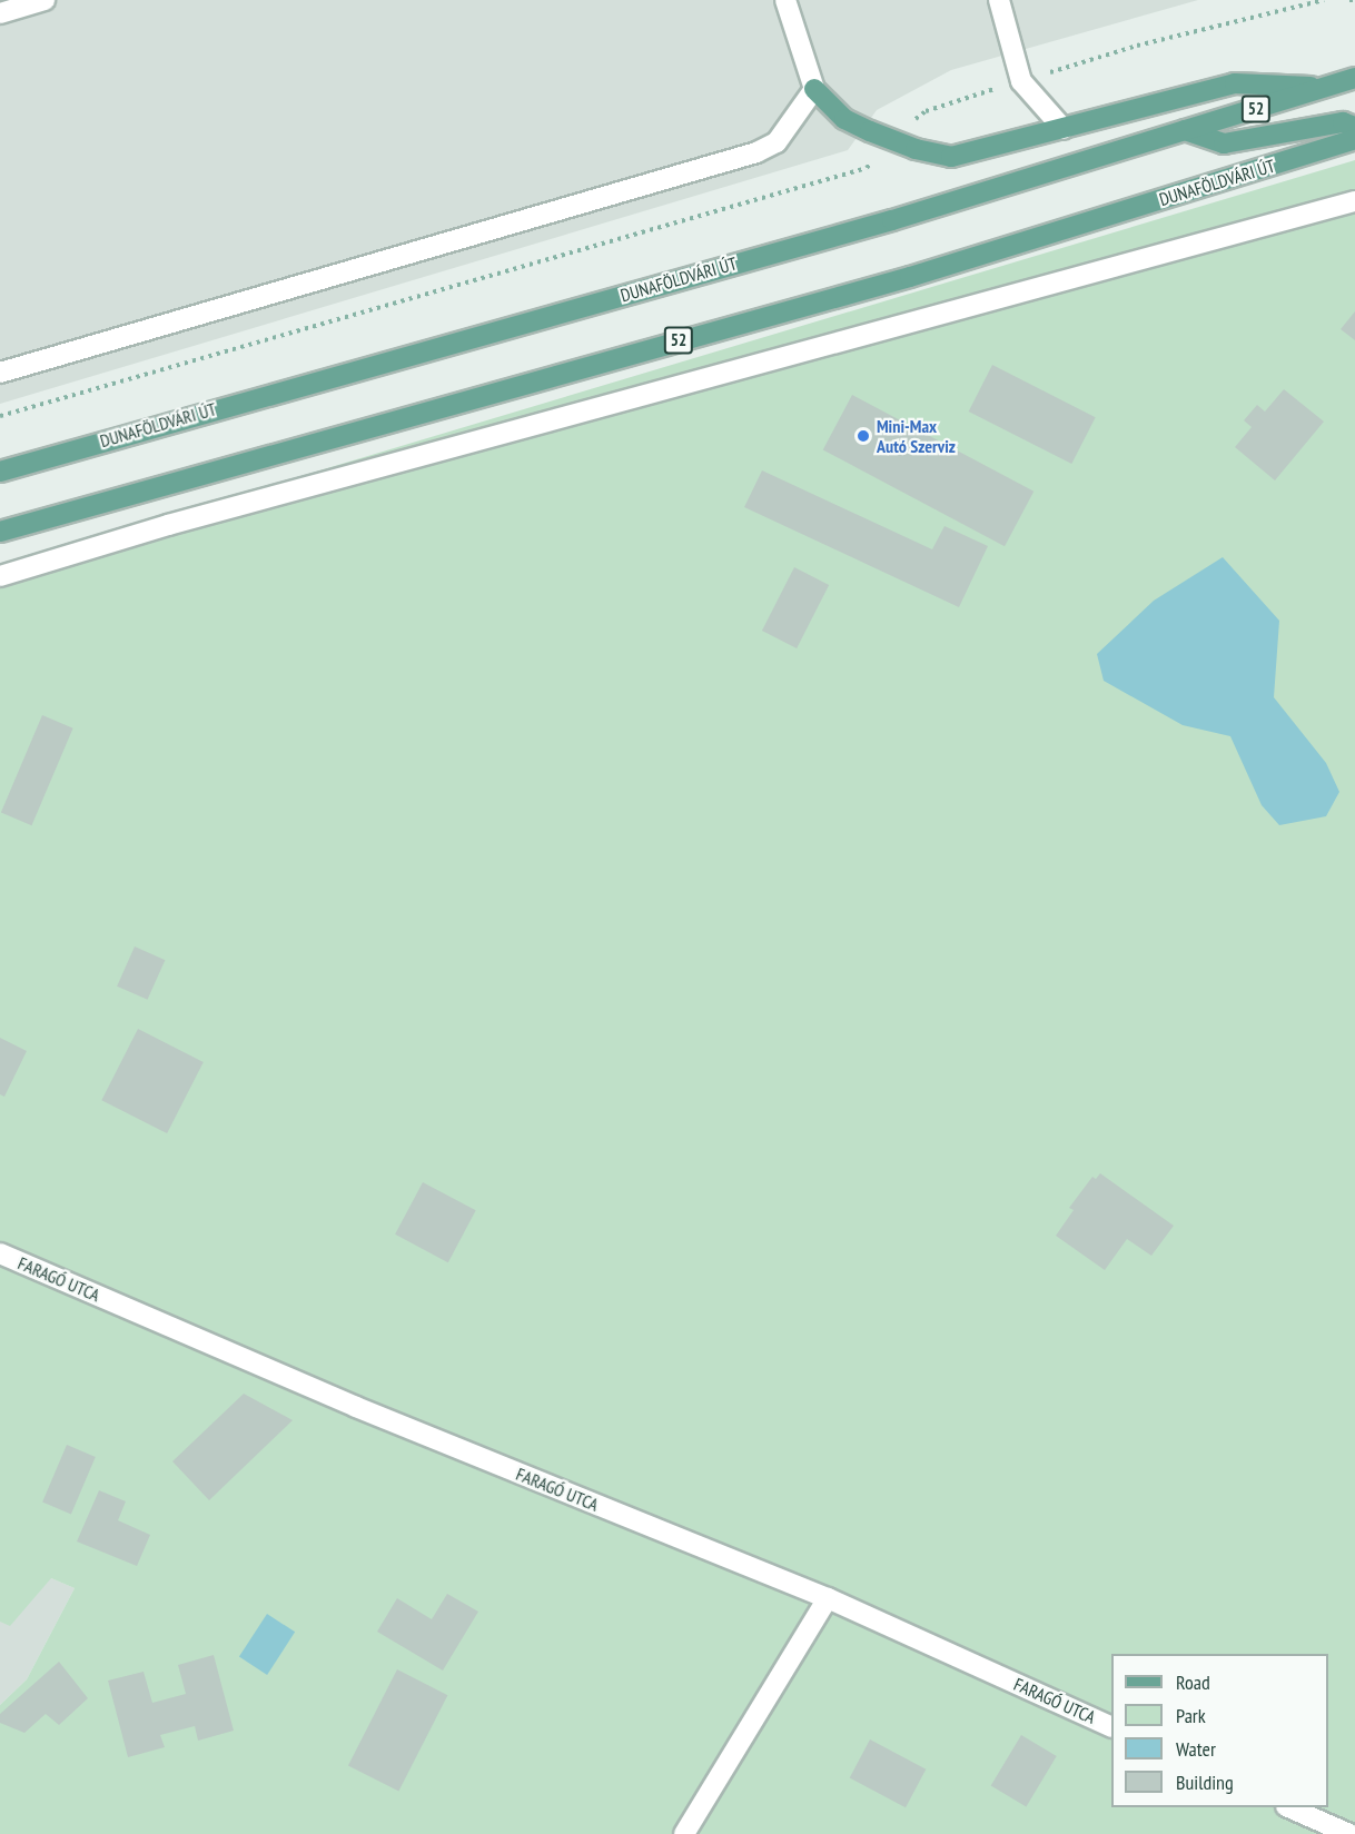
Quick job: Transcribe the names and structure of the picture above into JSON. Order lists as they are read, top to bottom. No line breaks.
{"streets":{"main road":["52","DUNAFÖLDVÁRI ÚT"],"street":["FARAGÓ UTCA"]},"places":["Mini-Max Autó Szerviz"],"legend":["Road","Park","Water","Building"]}
